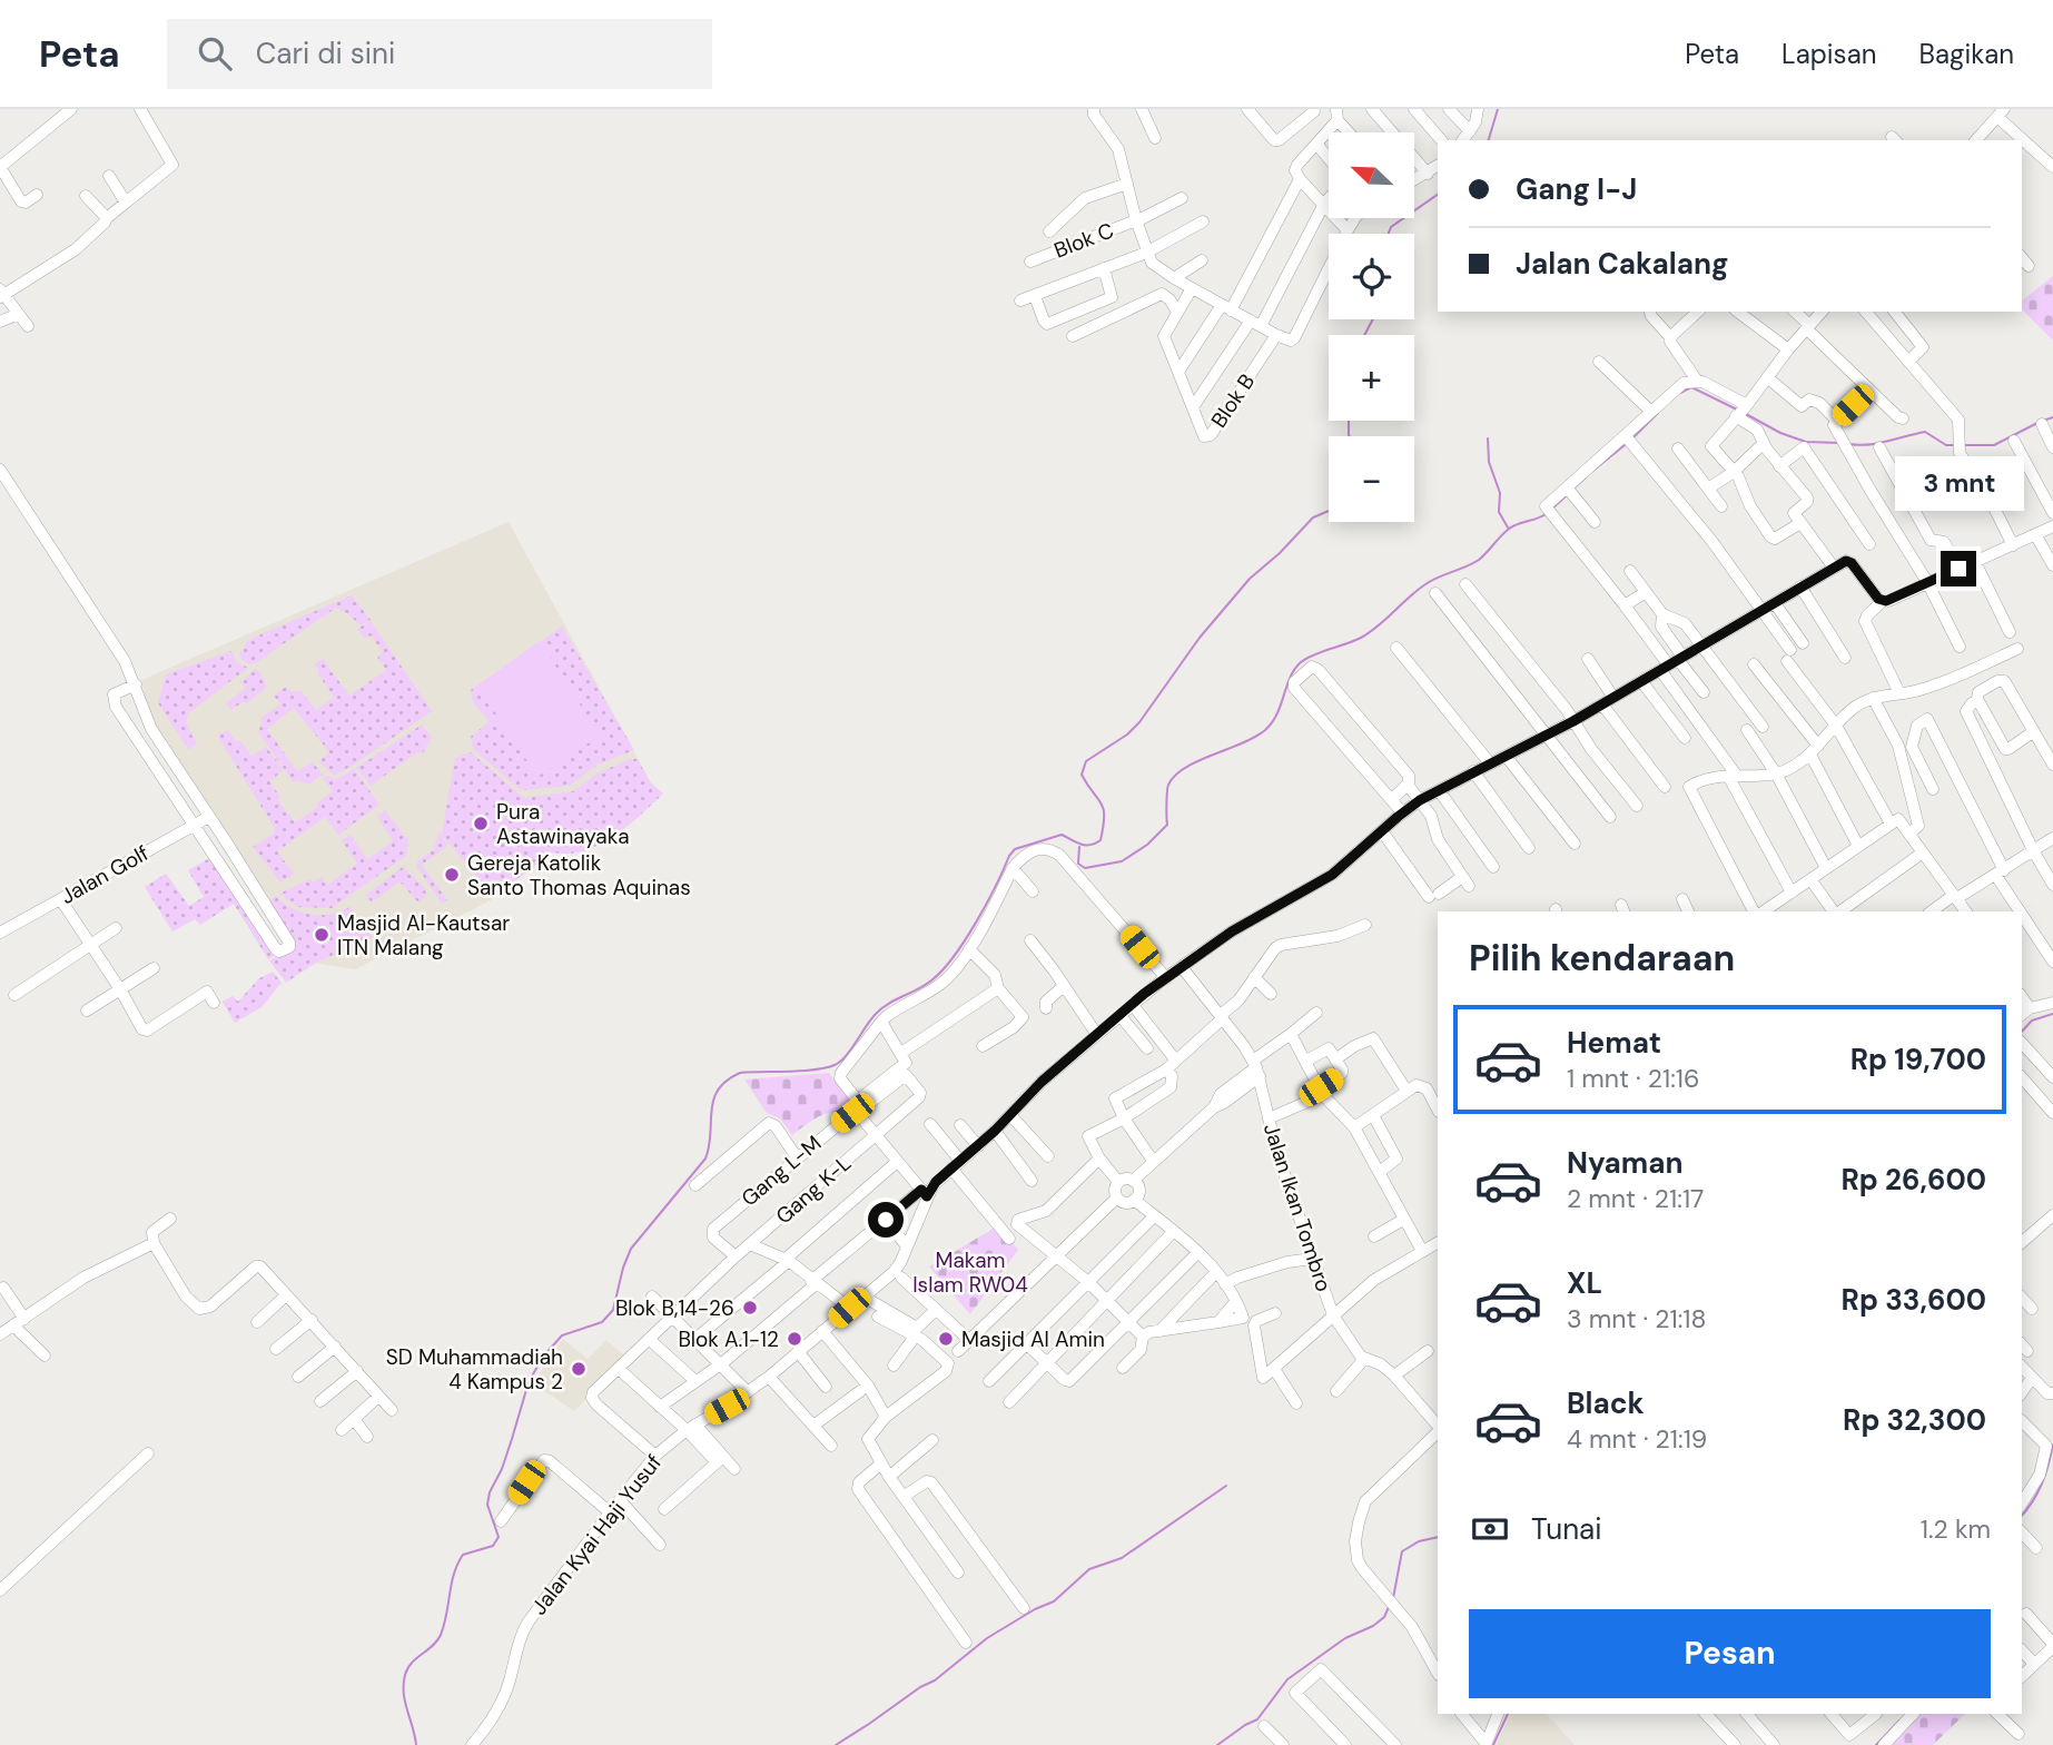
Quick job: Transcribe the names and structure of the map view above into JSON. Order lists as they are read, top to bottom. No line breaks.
{"streets":{"street":["Blok C","Blok B","Jalan Golf","Gang L-M","Gang K-L","Jalan Ikan Tombro","Jalan Kyai Haji Yusuf"]},"crossings":[["Gang L-M","Gang K-L"],["Gang K-L","Jalan Kyai Haji Yusuf"]],"parks":["Makam Islam RW04"],"places":["Pura Astawinayaka","Gereja Katolik Santo Thomas Aquinas","Masjid Al-Kautsar ITN Malang","Blok B,14-26","Blok A.1-12","Masjid Al Amin","SD Muhammadiah 4 Kampus 2"],"north":"top left","page":{"header":"Peta","search":"Cari di sini","nav":["Peta","Lapisan","Bagikan"],"map_buttons":["+","−"],"banner":["Gang I-J","Jalan Cakalang"],"bubble":"3 mnt","heading":"Pilih kendaraan","list":[{"name":"Hemat","note":"1 mnt · 21:16","value":"Rp 19,700"},{"name":"Nyaman","note":"2 mnt · 21:17","value":"Rp 26,600"},{"name":"XL","note":"3 mnt · 21:18","value":"Rp 33,600"},{"name":"Black","note":"4 mnt · 21:19","value":"Rp 32,300"}],"pay":["Tunai","1.2 km"],"buttons":"Pesan"}}
